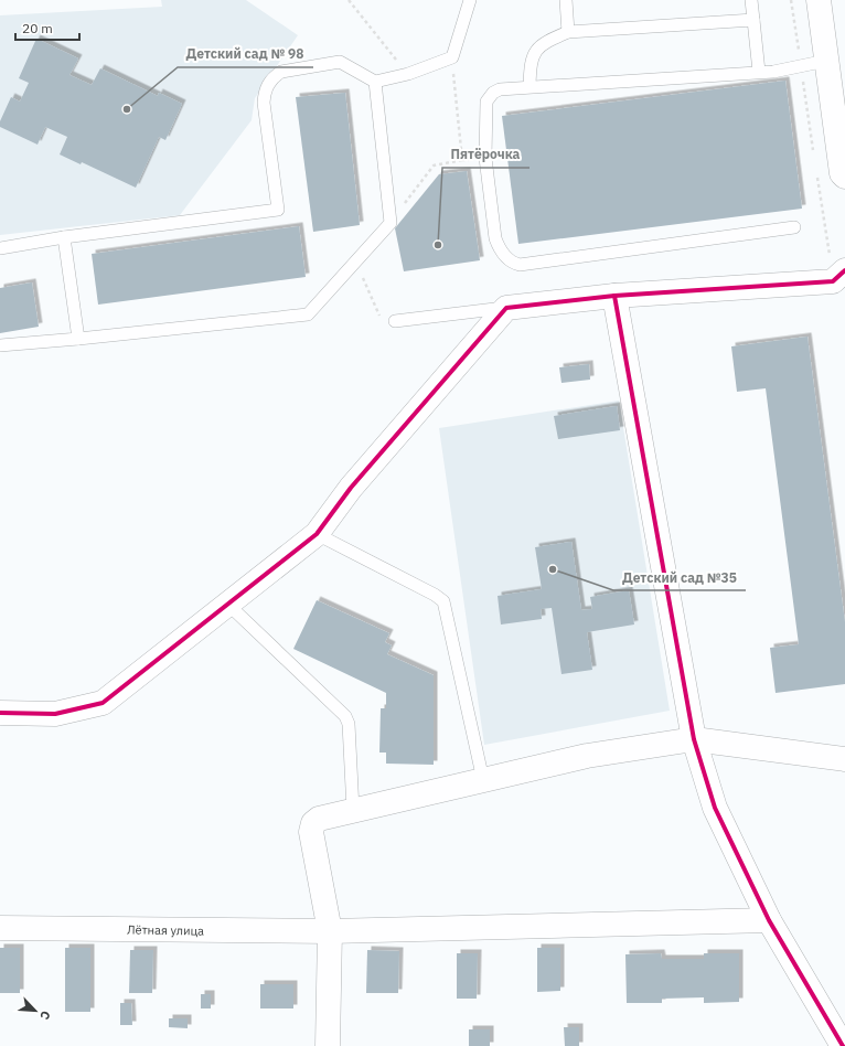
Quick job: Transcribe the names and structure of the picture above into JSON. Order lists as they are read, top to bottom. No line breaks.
{"streets":{"street":["Лётная улица"]},"places":["Детский сад № 98","Пятёрочка","Детский сад №35"],"scale_bar":"20 m","north":"bottom right"}
